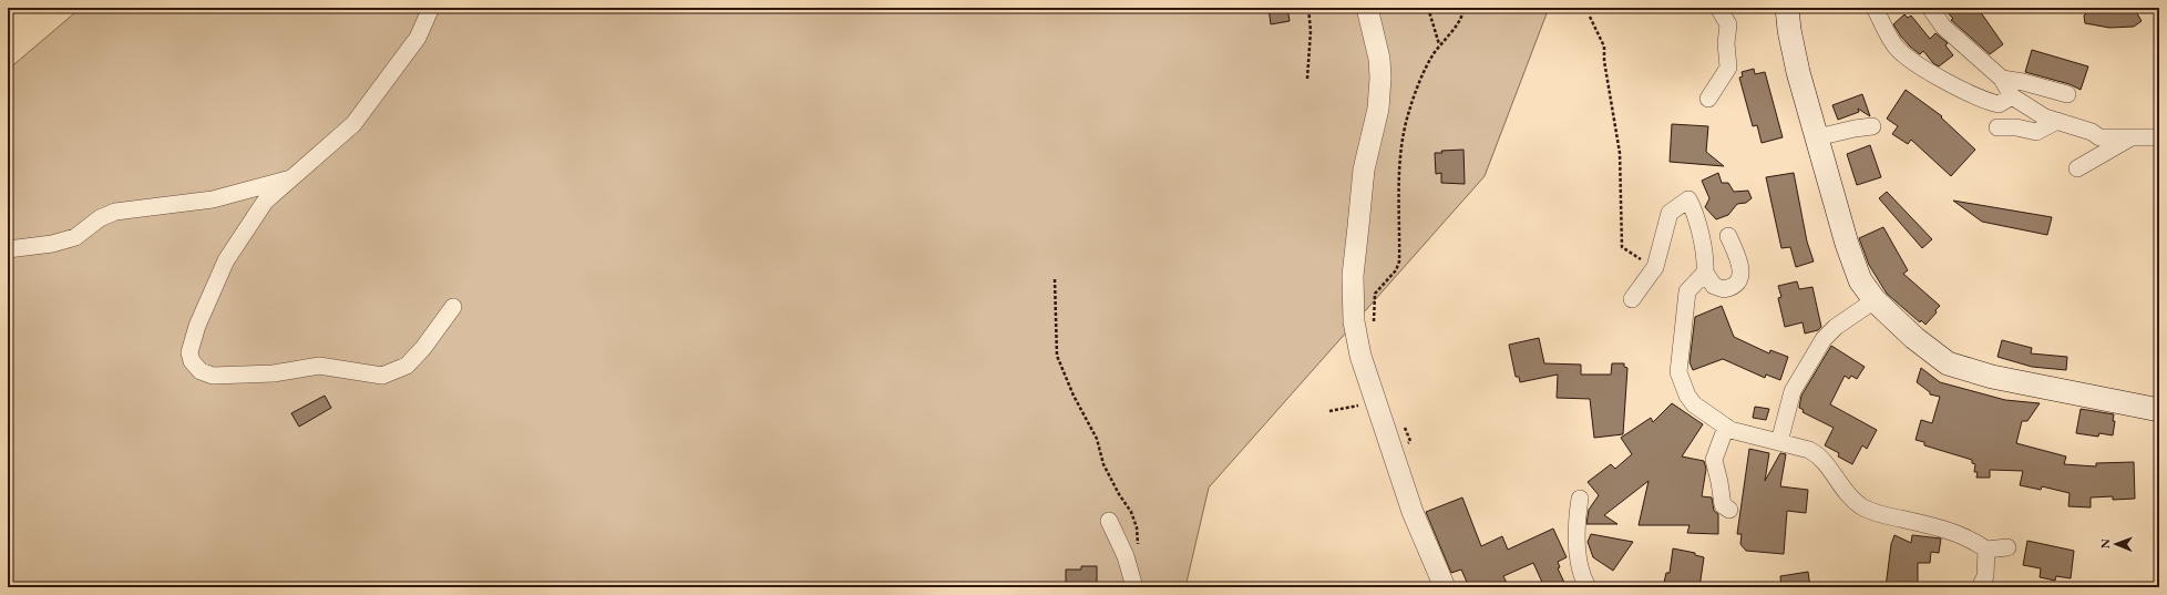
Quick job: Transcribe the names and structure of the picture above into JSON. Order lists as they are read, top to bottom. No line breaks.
{"north":"left"}
